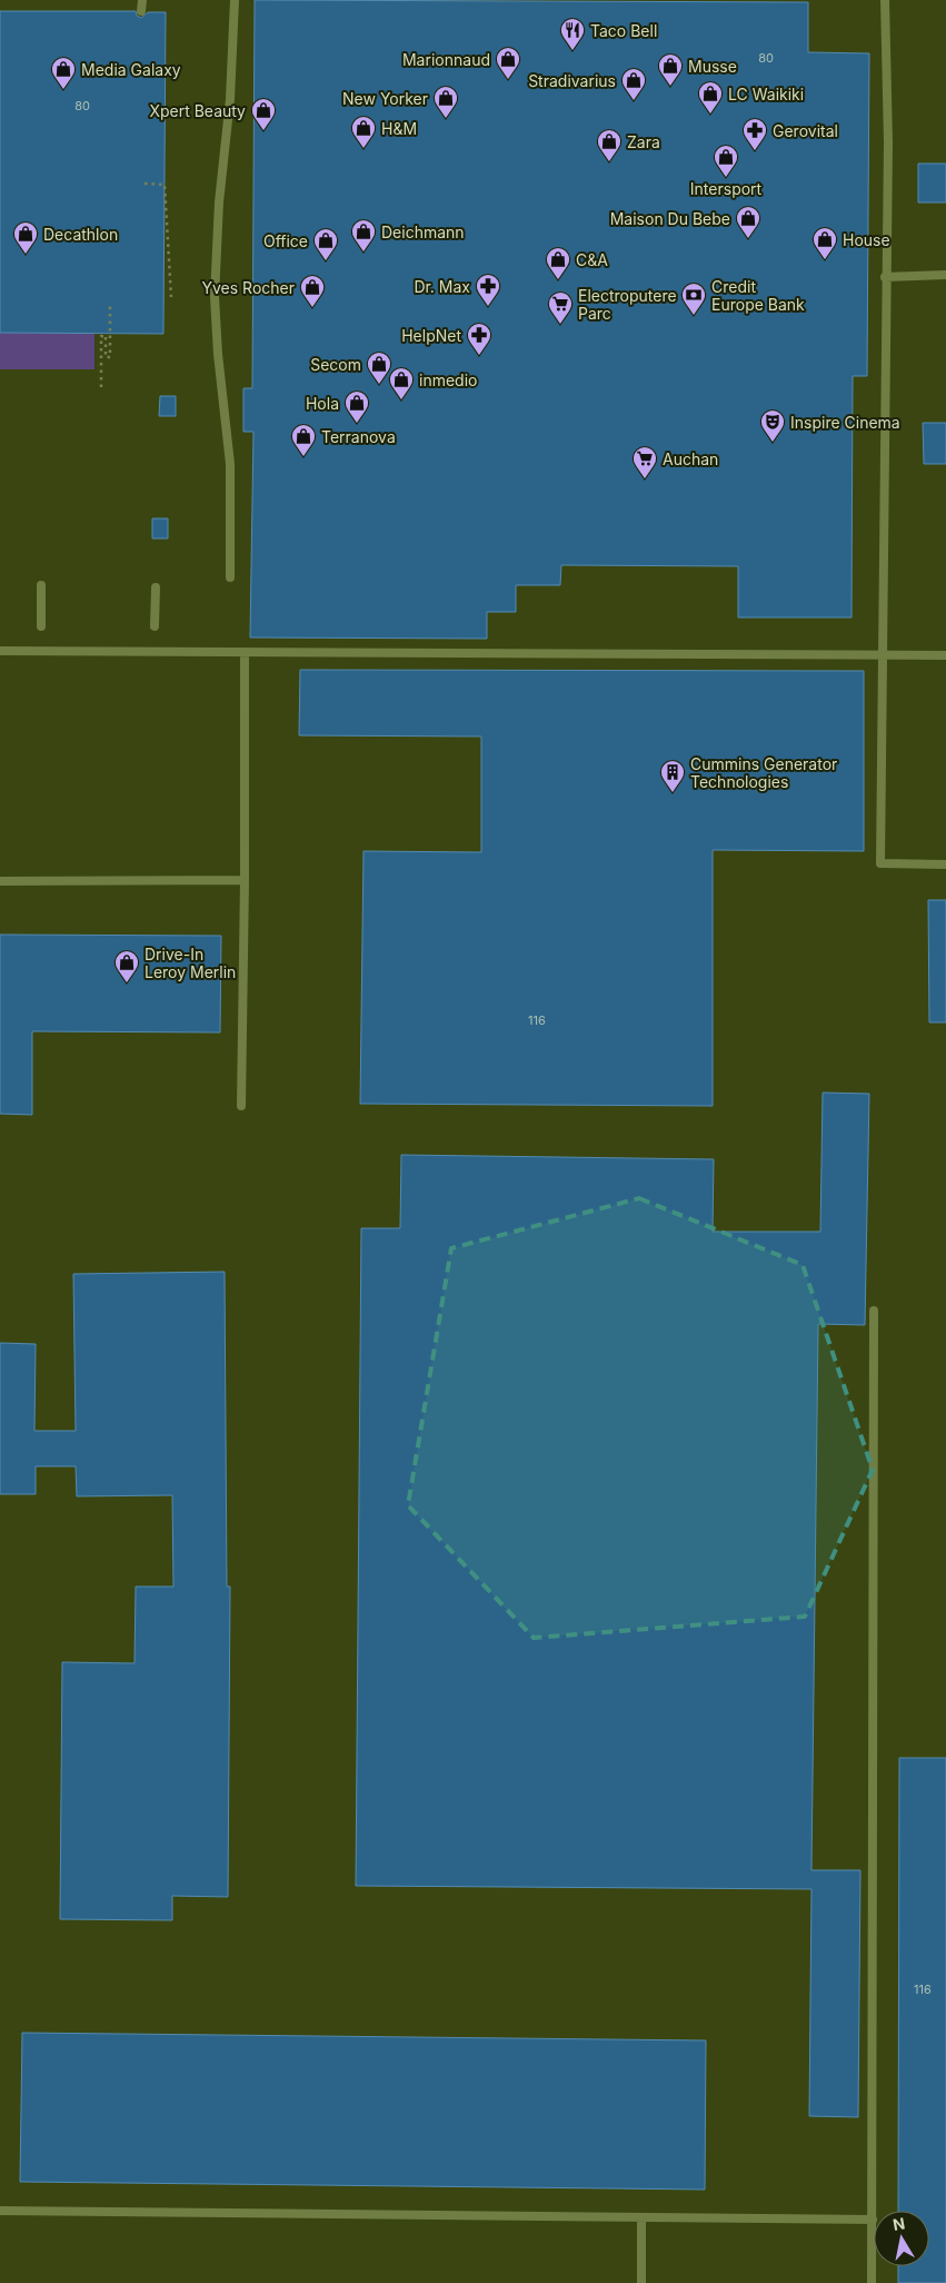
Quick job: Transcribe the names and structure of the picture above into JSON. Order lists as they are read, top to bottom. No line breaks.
{"places":{"restaurant":["Taco Bell"],"shop":["Marionnaud","Musse","Media Galaxy","Stradivarius","LC Waikiki","New Yorker","Xpert Beauty","H&M","Zara","Intersport","Maison Du Bebe","Deichmann","Decathlon","House","Office","C&A","Yves Rocher","Secom","inmedio","Hola","Terranova","Drive-In Leroy Merlin"],"pharmacy":["Gerovital","Dr. Max","HelpNet"],"bank":["Credit Europe Bank"],"supermarket":["Electroputere Parc","Auchan"],"theatre":["Inspire Cinema"],"building":["Cummins Generator Technologies"]},"house_numbers":["80","80","116","116"],"north":"top"}
